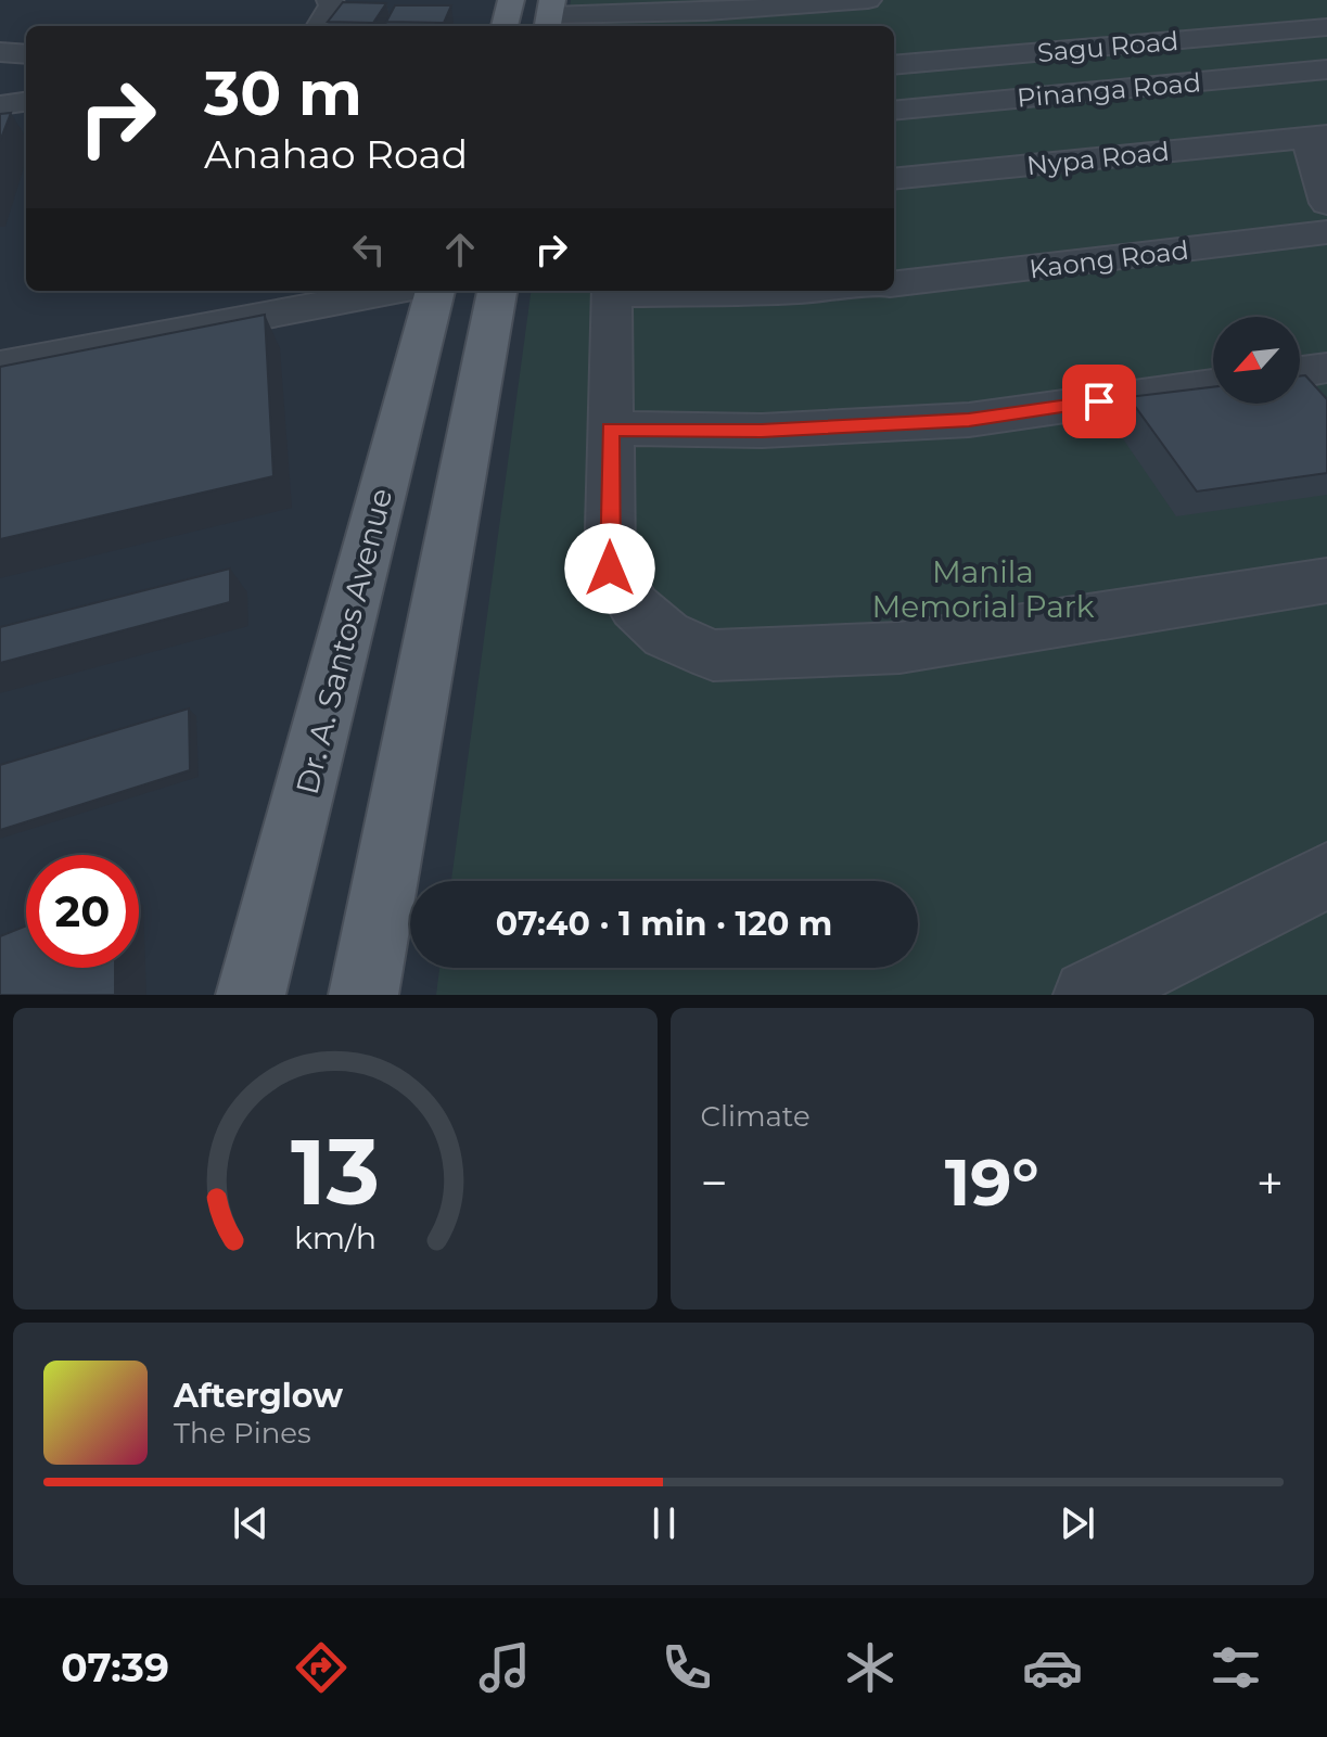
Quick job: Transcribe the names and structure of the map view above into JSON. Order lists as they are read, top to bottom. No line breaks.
{"streets":{"main road":["Dr. A. Santos Avenue"],"street":["Sagu Road","Pinanga Road","Nypa Road","Kaong Road"]},"parks":["Manila Memorial Park"],"north":"bottom left","page":{"turn":["30 m","Anahao Road"],"limit":"20","trip":"07:40 · 1 min · 120 m","tile":"Climate","heat":["−","19°","+"],"song":["Afterglow","The Pines"],"tabs":"07:39","gauge":["13","km/h"]}}
